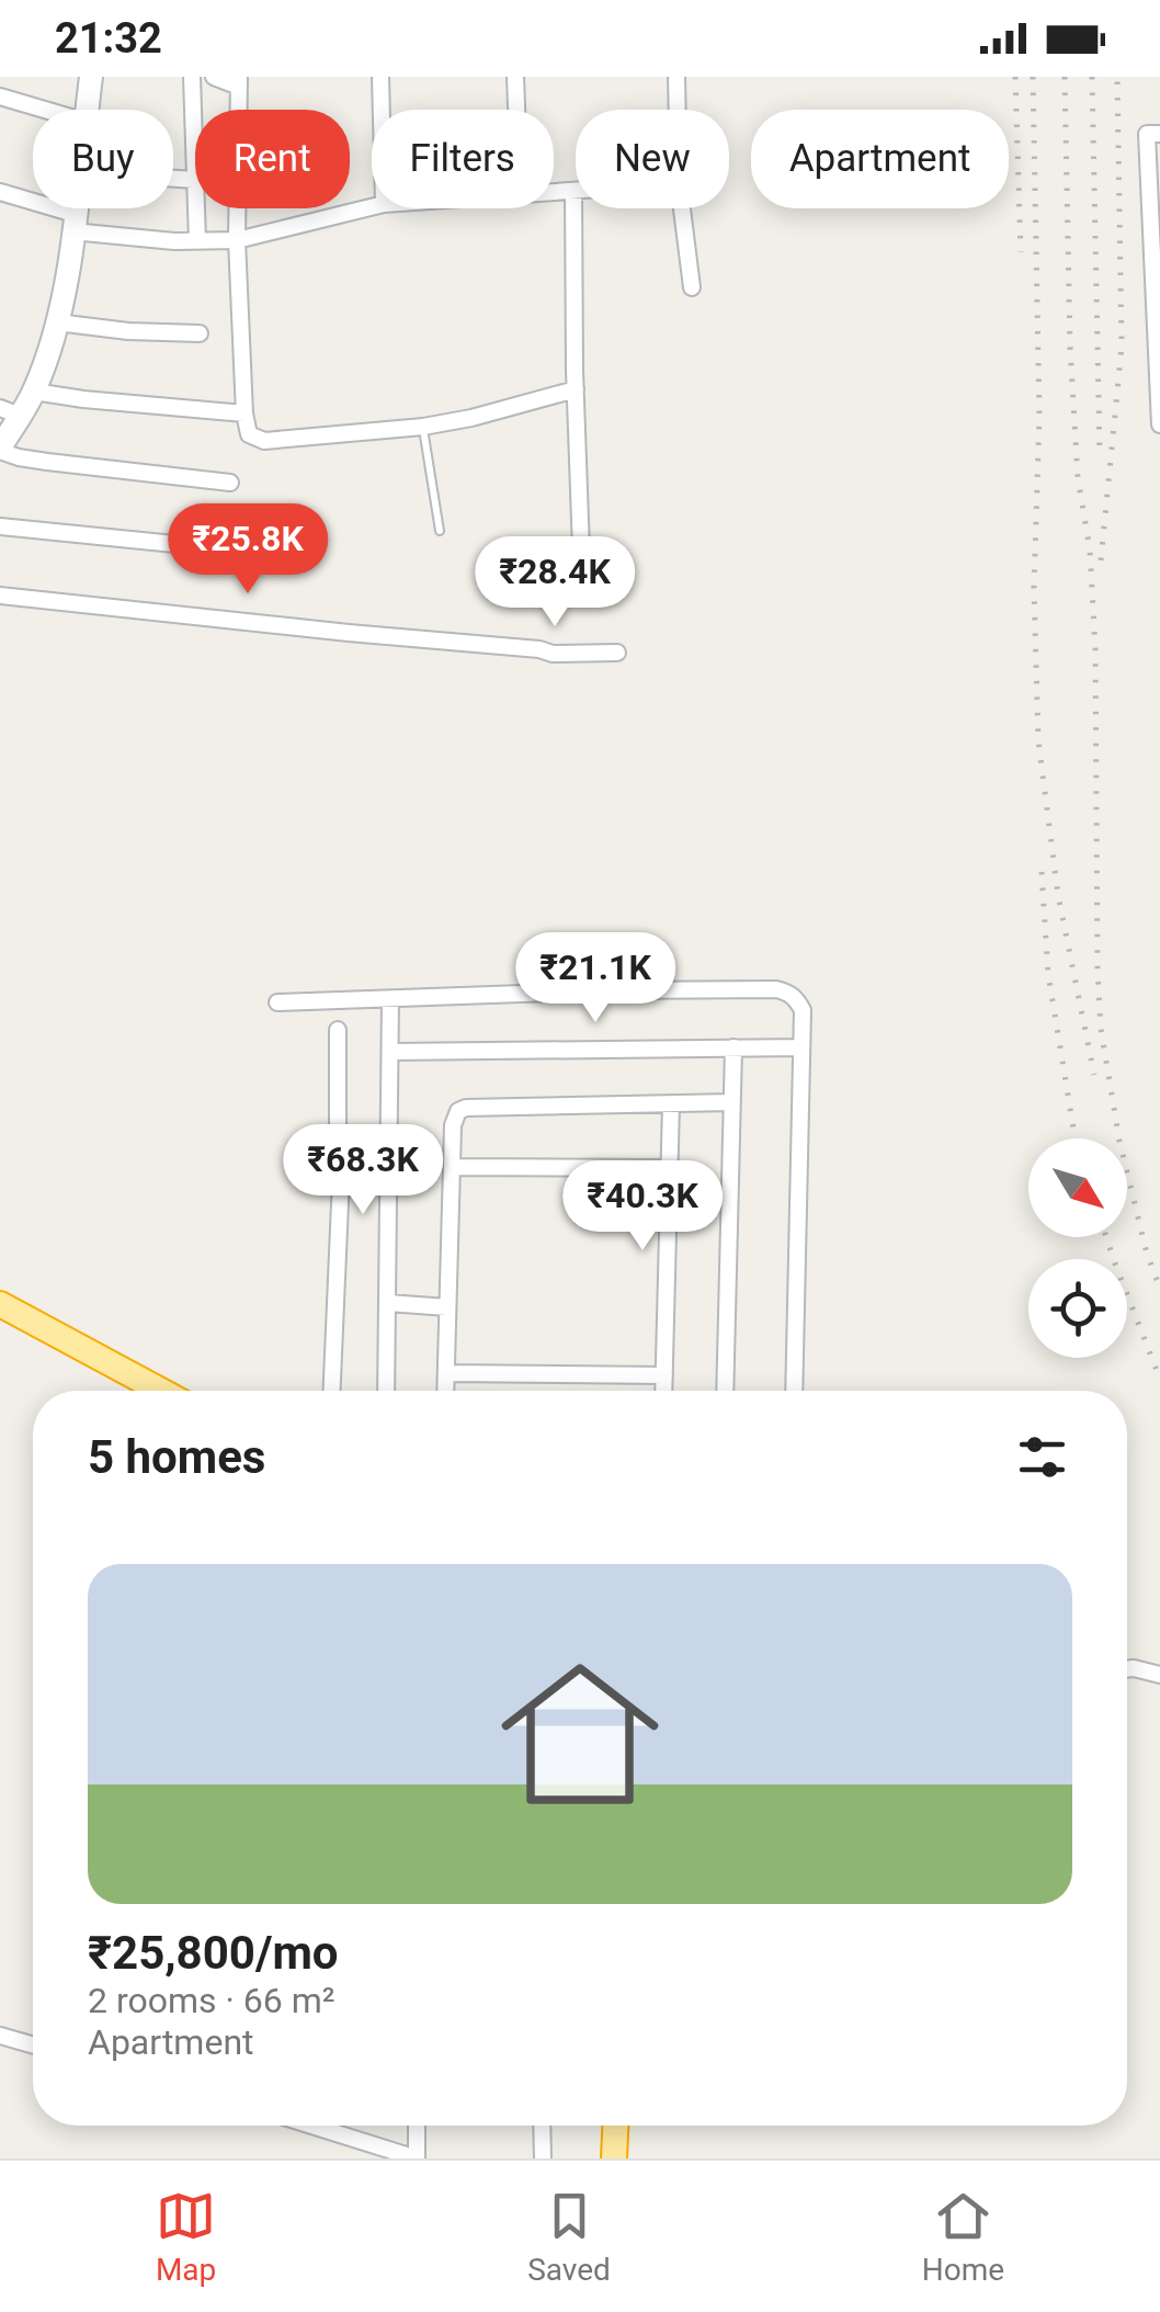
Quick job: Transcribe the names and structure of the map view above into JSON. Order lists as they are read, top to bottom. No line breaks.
{"north":"bottom right","page":{"status":"21:32","chip":["Buy","Rent","Filters","New","Apartment"],"price":["₹25.8K","₹28.4K","₹21.1K","₹68.3K","₹40.3K"],"heading":"5 homes","list":[{"name":"₹25,800/mo","note":"2 rooms · 66 m² · Apartment"}],"tabs":["Map","Saved","Home"]}}
